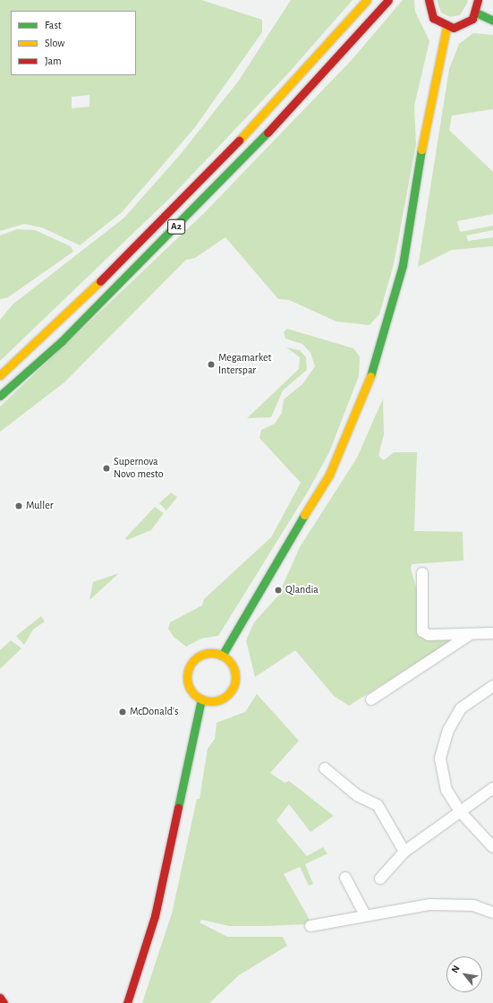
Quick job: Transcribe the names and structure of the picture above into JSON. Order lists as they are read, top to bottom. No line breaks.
{"streets":{"main road":["A2"]},"places":["Megamarket Interspar","Supernova Novo mesto","Muller","Qlandia","McDonald's"],"legend":["Fast","Slow","Jam"],"north":"top left"}
